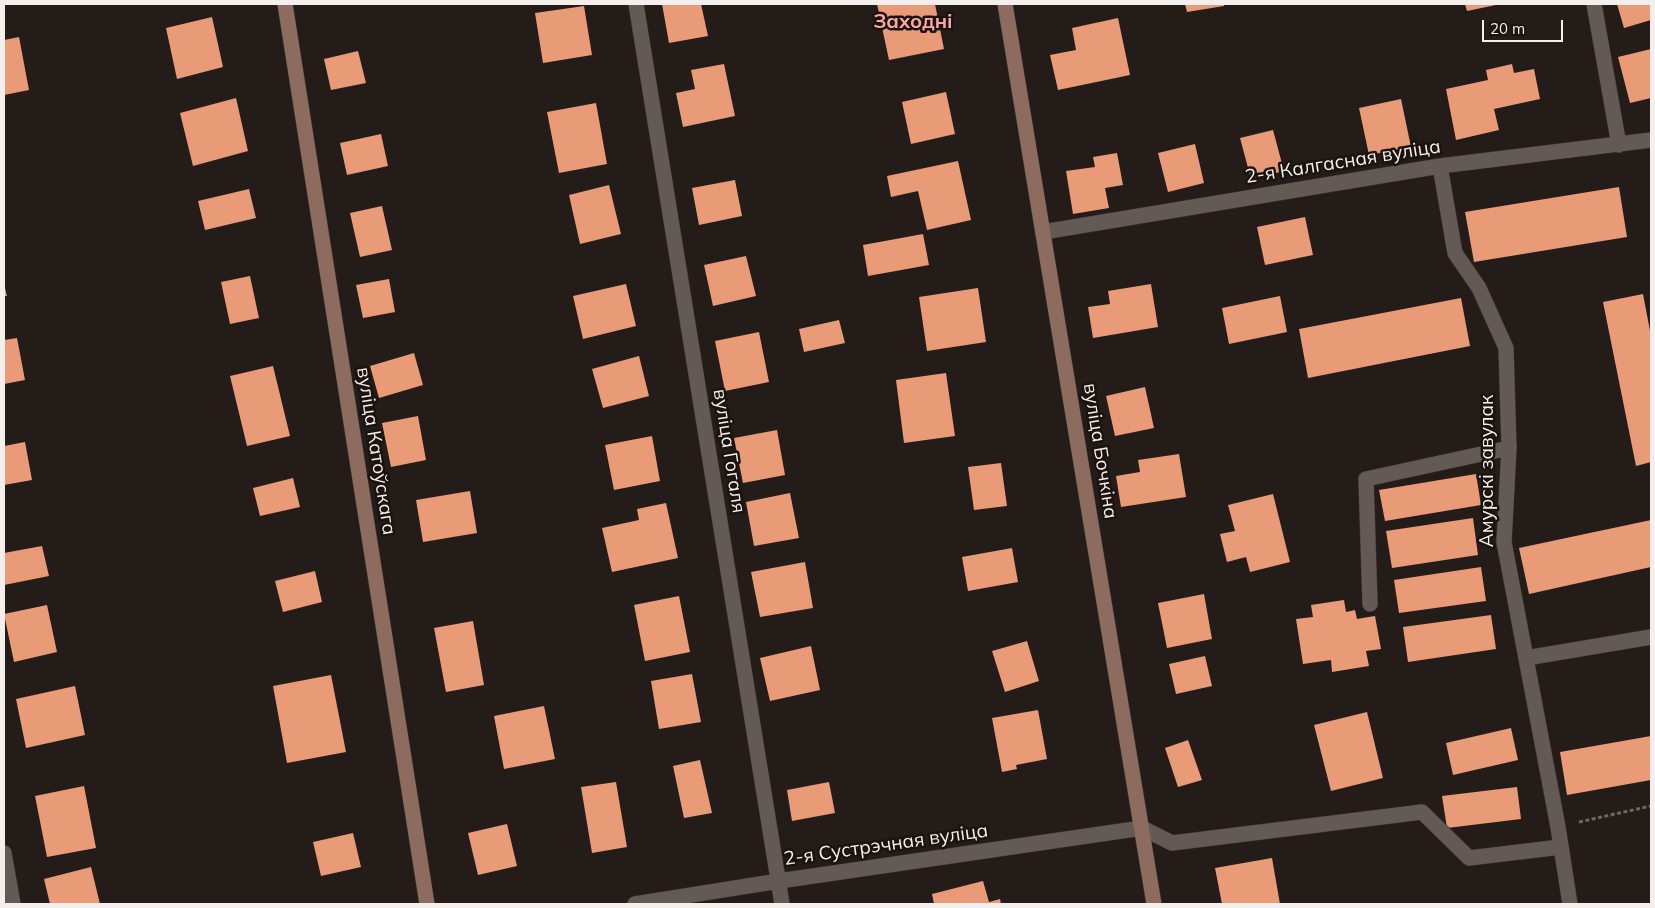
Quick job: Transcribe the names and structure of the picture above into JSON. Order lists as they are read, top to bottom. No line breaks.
{"streets":{"main road":["вуліца Катоўскага","вуліца Бочкіна"],"street":["2-я Калгасная вуліца","вуліца Гогаля","Амурскі завулак","2-я Сустрэчная вуліца"]},"crossings":[["2-я Калгасная вуліца","вуліца Бочкіна"],["2-я Калгасная вуліца","Амурскі завулак"],["вуліца Гогаля","2-я Сустрэчная вуліца"],["вуліца Бочкіна","2-я Сустрэчная вуліца"]],"districts":["Заходні"],"scale_bar":"20 m"}
